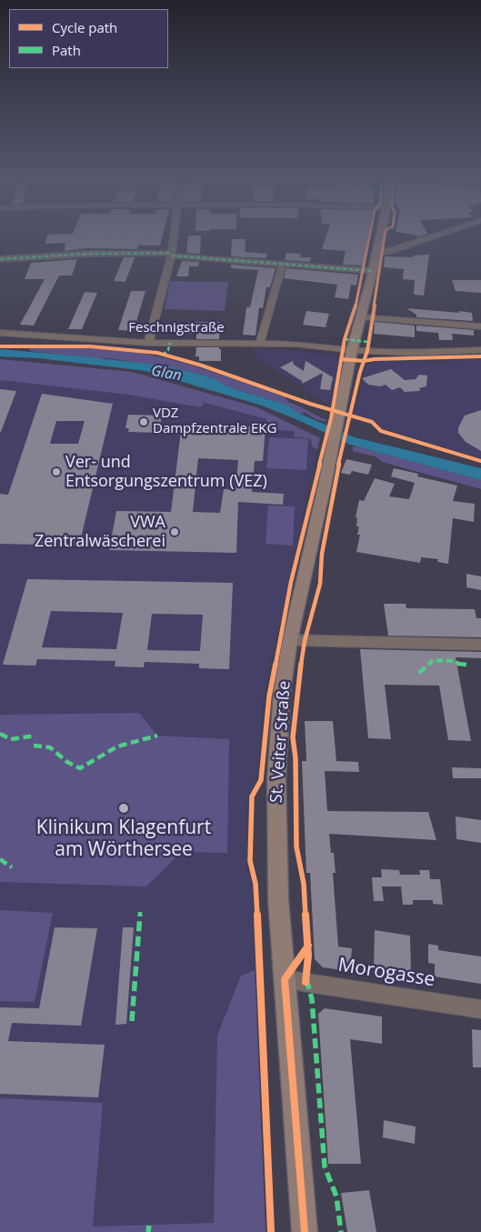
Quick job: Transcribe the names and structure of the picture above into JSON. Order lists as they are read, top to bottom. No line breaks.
{"streets":{"main road":["St. Veiter Straße"],"street":["Feschnigstraße","Morogasse"]},"crossings":[["Feschnigstraße","St. Veiter Straße"],["St. Veiter Straße","Morogasse"]],"water":["Glan"],"places":["VDZ Dampfzentrale EKG","Ver- und Entsorgungszentrum (VEZ)","VWA Zentralwäscherei","Klinikum Klagenfurt am Wörthersee"],"legend":["Cycle path","Path"]}
